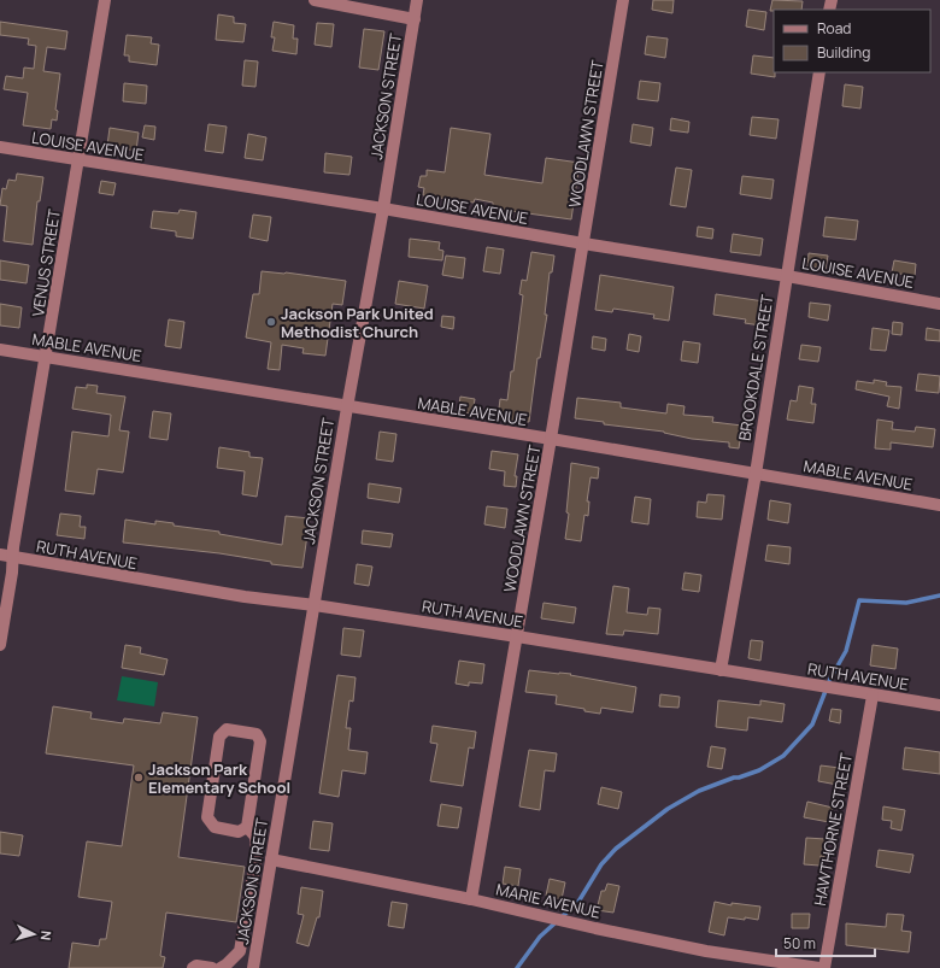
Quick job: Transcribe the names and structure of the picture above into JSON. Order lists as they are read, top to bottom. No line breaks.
{"streets":{"street":["JACKSON STREET","WOODLAWN STREET","LOUISE AVENUE","VENUS STREET","MABLE AVENUE","BROOKDALE STREET","RUTH AVENUE","HAWTHORNE STREET","MARIE AVENUE"]},"crossings":[["JACKSON STREET","LOUISE AVENUE"],["JACKSON STREET","MABLE AVENUE"],["JACKSON STREET","RUTH AVENUE"],["JACKSON STREET","MARIE AVENUE"],["WOODLAWN STREET","LOUISE AVENUE"],["WOODLAWN STREET","MABLE AVENUE"],["WOODLAWN STREET","RUTH AVENUE"],["WOODLAWN STREET","MARIE AVENUE"],["LOUISE AVENUE","VENUS STREET"],["LOUISE AVENUE","BROOKDALE STREET"],["VENUS STREET","MABLE AVENUE"],["VENUS STREET","RUTH AVENUE"],["MABLE AVENUE","BROOKDALE STREET"],["BROOKDALE STREET","RUTH AVENUE"],["RUTH AVENUE","HAWTHORNE STREET"]],"places":["Jackson Park United Methodist Church","Jackson Park Elementary School"],"legend":["Road","Building"],"scale_bar":"50 m","north":"right"}
